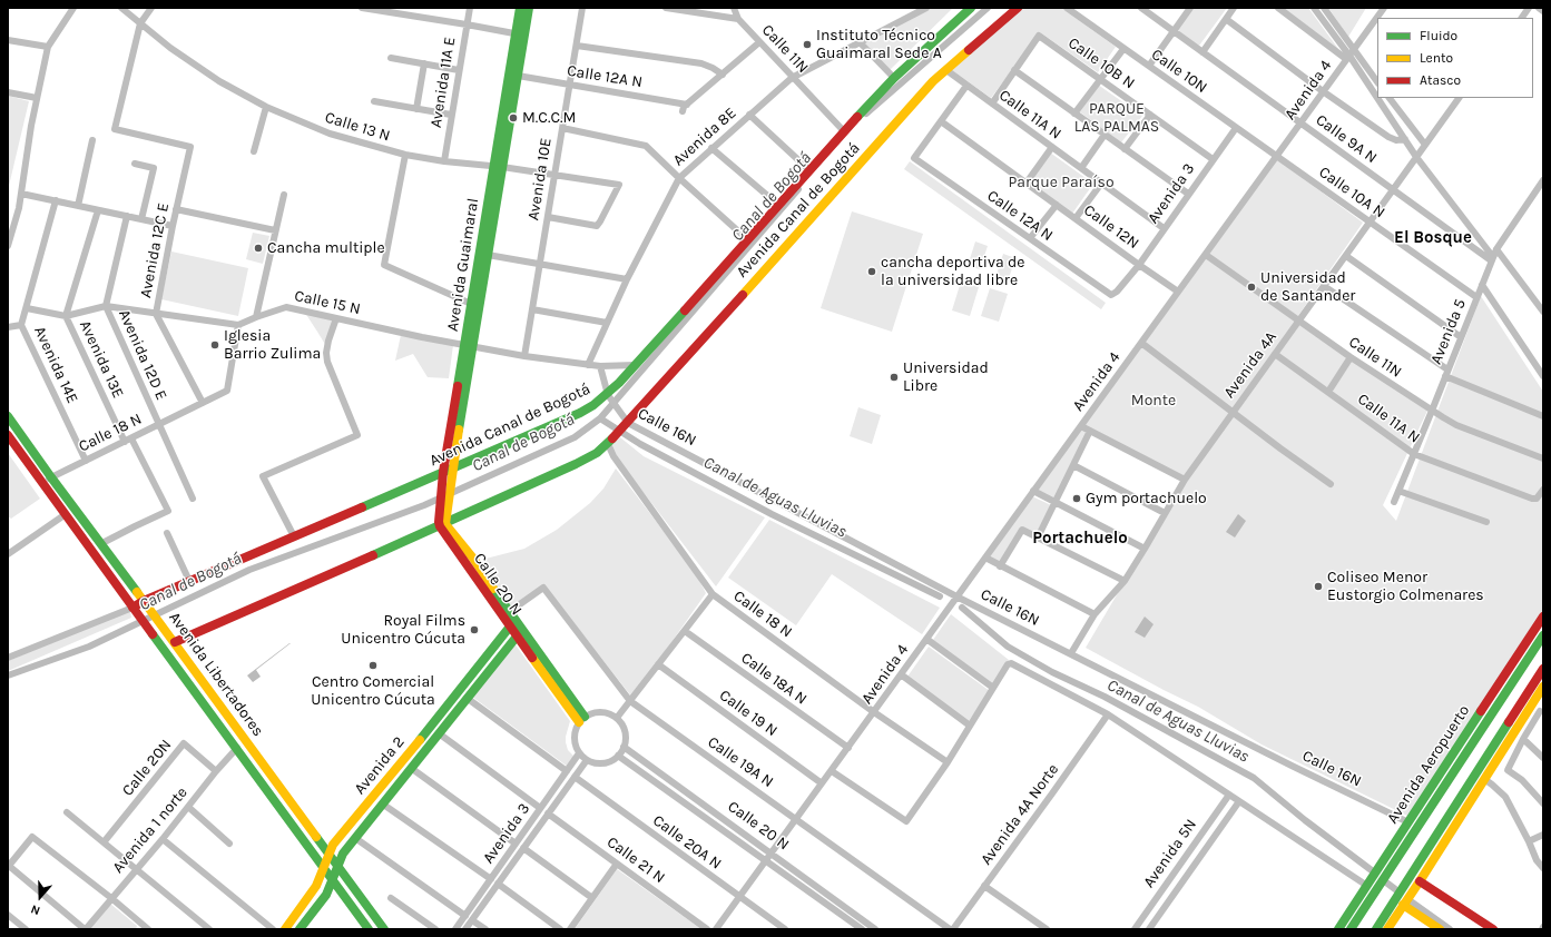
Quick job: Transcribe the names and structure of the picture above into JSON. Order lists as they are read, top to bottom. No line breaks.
{"streets":{"main road":["Avenida Canal de Bogotá","Avenida Guaimaral","Calle 20 N","Avenida Libertadores","Avenida Aeropuerto","Avenida 2"],"street":["Calle 11N","Calle 10B N","Calle 10N","Calle 12A N","Avenida 11A E","Avenida 4","Calle 11A N","Calle 13 N","Avenida 8E","Calle 9A N","Avenida 10E","Calle 10A N","Avenida 3","Calle 12N","Avenida 12C E","Calle 15 N","Avenida 5","Avenida 12D E","Avenida 13E","Avenida 14E","Avenida 4A","Calle 16N","Calle 18 N","Calle 18A N","Calle 19 N","Calle 19A N","Calle 20N","Avenida 4A Norte","Avenida 1 norte","Calle 20A N","Avenida 5N","Calle 21 N"]},"crossings":[["Calle 11N","Avenida 4"],["Calle 11N","Avenida 8E"],["Calle 11N","Avenida Canal de Bogotá"],["Calle 11N","Avenida 5"],["Calle 11N","Avenida 4A"],["Calle 10B N","Avenida 3"],["Calle 10N","Avenida 4"],["Calle 10N","Calle 10A N"],["Calle 10N","Avenida 3"],["Calle 12A N","Avenida 10E"],["Calle 12A N","Avenida 3"],["Calle 12A N","Calle 12N"],["Calle 12A N","Avenida Guaimaral"],["Avenida 11A E","Calle 13 N"],["Avenida 4","Calle 9A N"],["Avenida 4","Calle 10A N"],["Avenida 4","Calle 12N"],["Avenida 4","Calle 16N"],["Avenida 4","Calle 18 N"],["Avenida 4","Calle 20 N"],["Avenida 4","Calle 18A N"],["Avenida 4","Calle 19 N"],["Avenida 4","Calle 19A N"],["Avenida 4","Calle 20A N"],["Calle 11A N","Avenida 3"],["Calle 11A N","Avenida Canal de Bogotá"],["Calle 11A N","Avenida 5"],["Calle 11A N","Avenida 4A"],["Calle 13 N","Avenida 10E"],["Calle 13 N","Avenida 12C E"],["Calle 13 N","Avenida Guaimaral"],["Avenida 8E","Calle 15 N"],["Calle 9A N","Avenida 5"],["Calle 9A N","Avenida 4A"],["Avenida 10E","Calle 15 N"],["Calle 10A N","Avenida 5"],["Calle 10A N","Avenida 4A"],["Avenida 3","Calle 12N"],["Avenida 3","Calle 20 N"],["Avenida 3","Calle 20A N"],["Avenida 3","Calle 21 N"],["Avenida Canal de Bogotá","Avenida Guaimaral"],["Avenida Canal de Bogotá","Calle 15 N"],["Avenida Canal de Bogotá","Calle 16N"],["Avenida Canal de Bogotá","Calle 18 N"],["Avenida Canal de Bogotá","Calle 20 N"],["Avenida Canal de Bogotá","Avenida Libertadores"],["Avenida 12C E","Calle 18 N"],["Avenida Guaimaral","Calle 15 N"],["Avenida Guaimaral","Calle 20 N"],["Calle 15 N","Calle 18 N"],["Avenida 12D E","Calle 18 N"],["Avenida 13E","Calle 18 N"],["Avenida 13E","Avenida Libertadores"],["Avenida 14E","Calle 18 N"],["Avenida 4A","Calle 16N"],["Calle 16N","Avenida Aeropuerto"],["Calle 18 N","Avenida Libertadores"],["Calle 20 N","Calle 19A N"],["Calle 20 N","Avenida 2"],["Avenida Libertadores","Avenida 2"],["Avenida Libertadores","Avenida 1 norte"],["Calle 19A N","Avenida 4A Norte"],["Calle 20N","Avenida 1 norte"]],"districts":["El Bosque","Portachuelo"],"water":["Canal de Bogotá","Canal de Aguas Lluvias"],"parks":["PARQUE LAS PALMAS","Parque Paraíso","Monte"],"places":["Instituto Técnico Guaimaral Sede A","M.C.C.M","Cancha multiple","cancha deportiva de la universidad libre","Universidad de Santander","Iglesia Barrio Zulima","Universidad Libre","Gym portachuelo","Coliseo Menor Eustorgio Colmenares","Royal Films Unicentro Cúcuta","Centro Comercial Unicentro Cúcuta"],"legend":["Fluido","Lento","Atasco"],"north":"bottom"}
